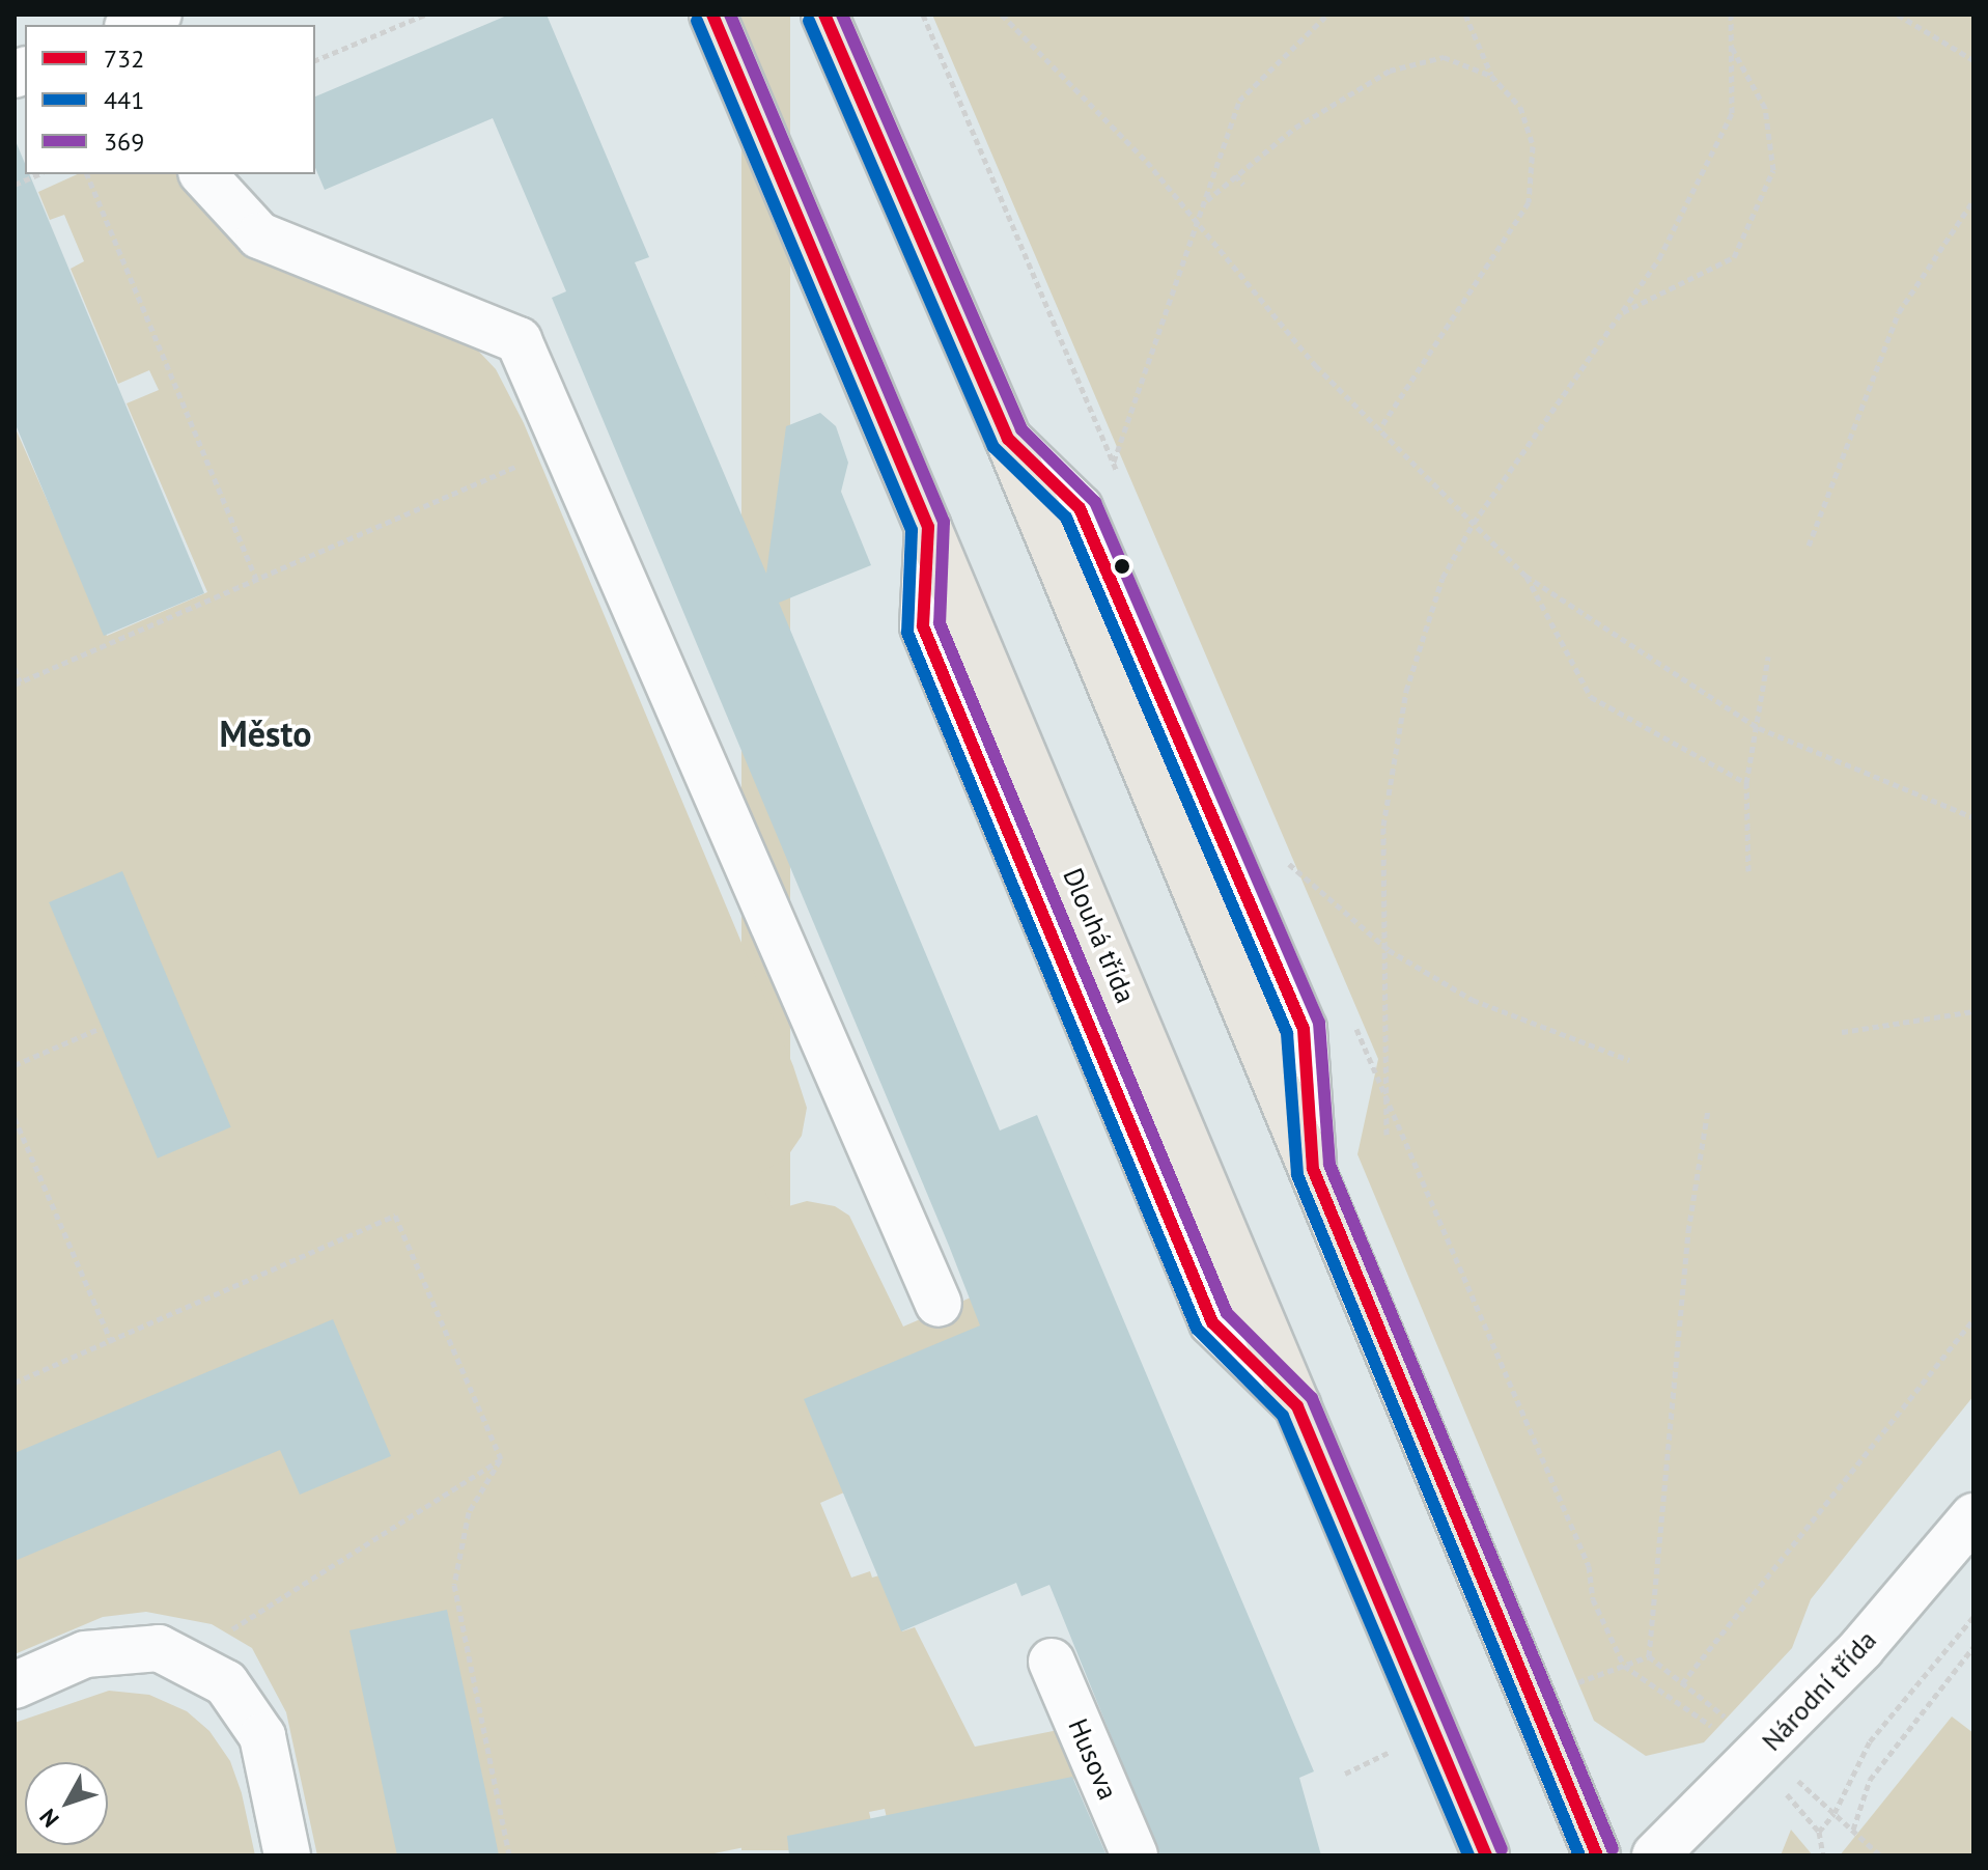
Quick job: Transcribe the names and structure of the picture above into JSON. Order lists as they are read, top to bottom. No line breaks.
{"streets":{"main road":["Dlouhá třída"],"street":["Národní třída","Husova"]},"districts":["Město"],"lines":["transit line 732","transit line 369","transit line 441"],"legend":["732","441","369"],"north":"bottom left"}
